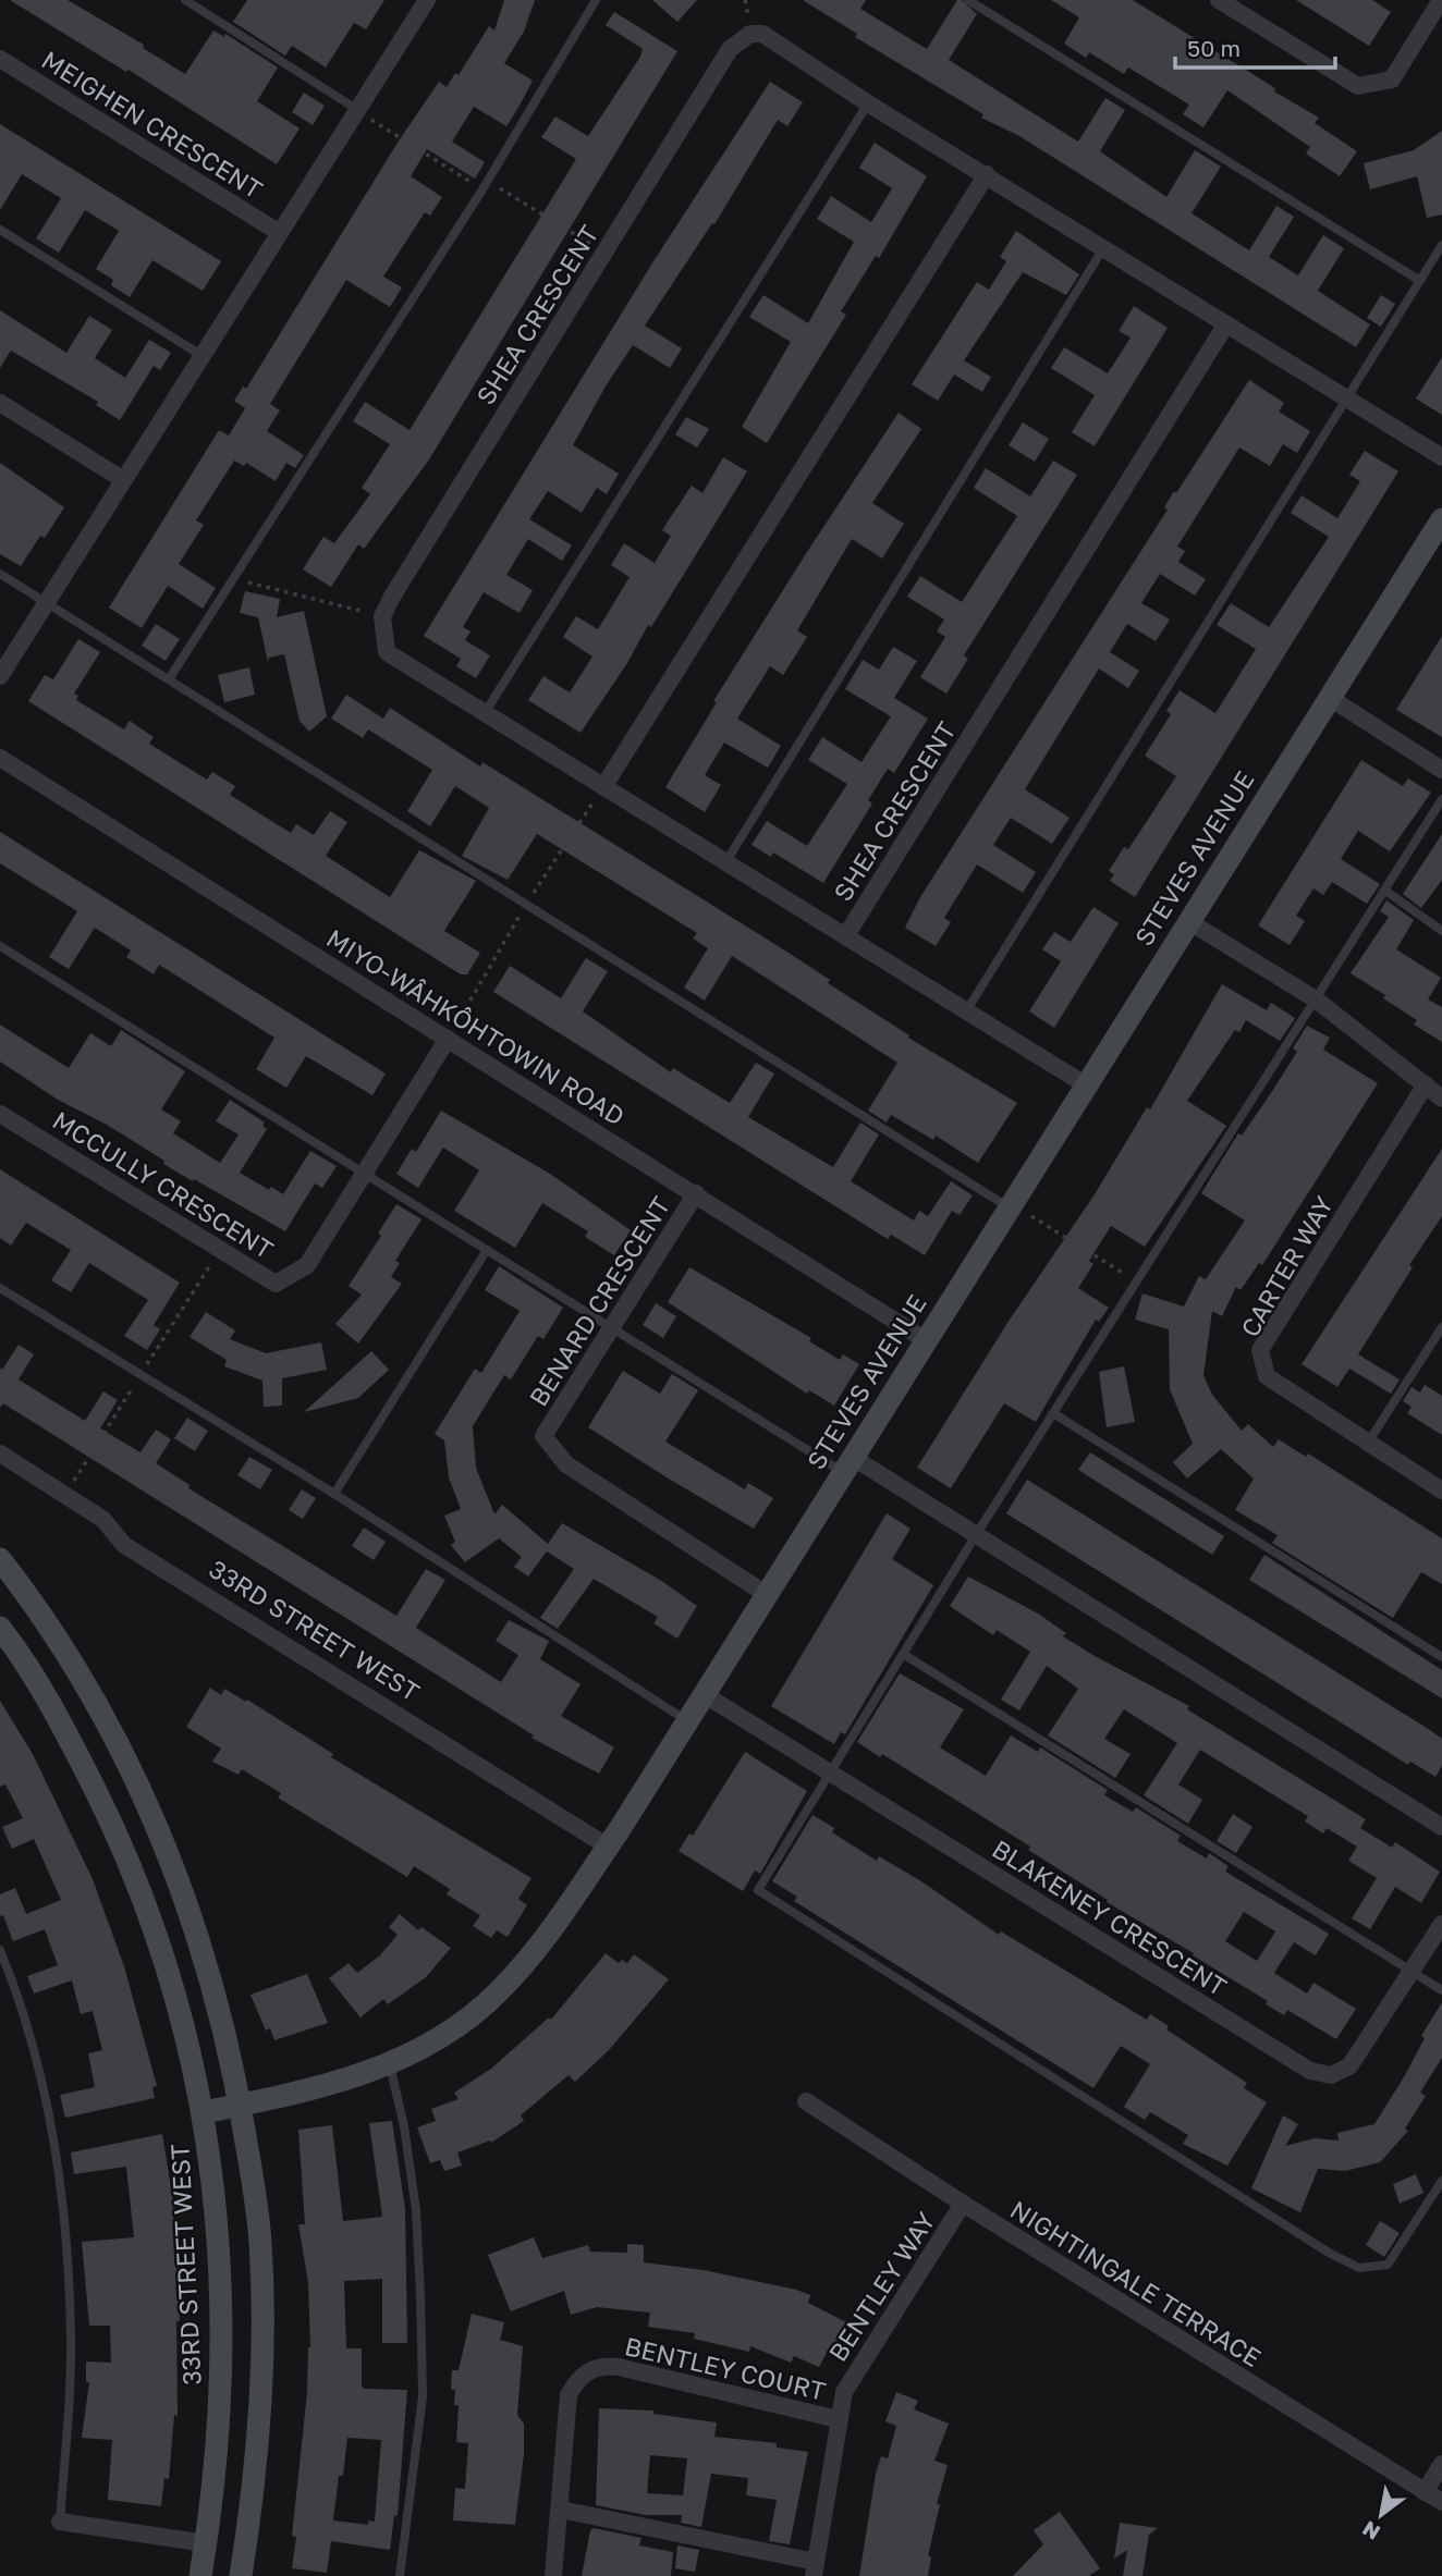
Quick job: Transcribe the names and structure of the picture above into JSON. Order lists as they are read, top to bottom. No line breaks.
{"streets":{"street":["MEIGHEN CRESCENT","SHEA CRESCENT","STEVES AVENUE","MIYO-WÂHKÔHTOWIN ROAD","MCCULLY CRESCENT","CARTER WAY","BENARD CRESCENT","33RD STREET WEST","BLAKENEY CRESCENT","NIGHTINGALE TERRACE","BENTLEY WAY","BENTLEY COURT"]},"crossings":[["SHEA CRESCENT","STEVES AVENUE"],["STEVES AVENUE","MIYO-WÂHKÔHTOWIN ROAD"],["STEVES AVENUE","BENARD CRESCENT"],["STEVES AVENUE","33RD STREET WEST"],["STEVES AVENUE","BLAKENEY CRESCENT"],["MIYO-WÂHKÔHTOWIN ROAD","MCCULLY CRESCENT"],["MIYO-WÂHKÔHTOWIN ROAD","BENARD CRESCENT"],["NIGHTINGALE TERRACE","BENTLEY WAY"],["BENTLEY WAY","BENTLEY COURT"]],"scale_bar":"50 m","north":"bottom left"}
